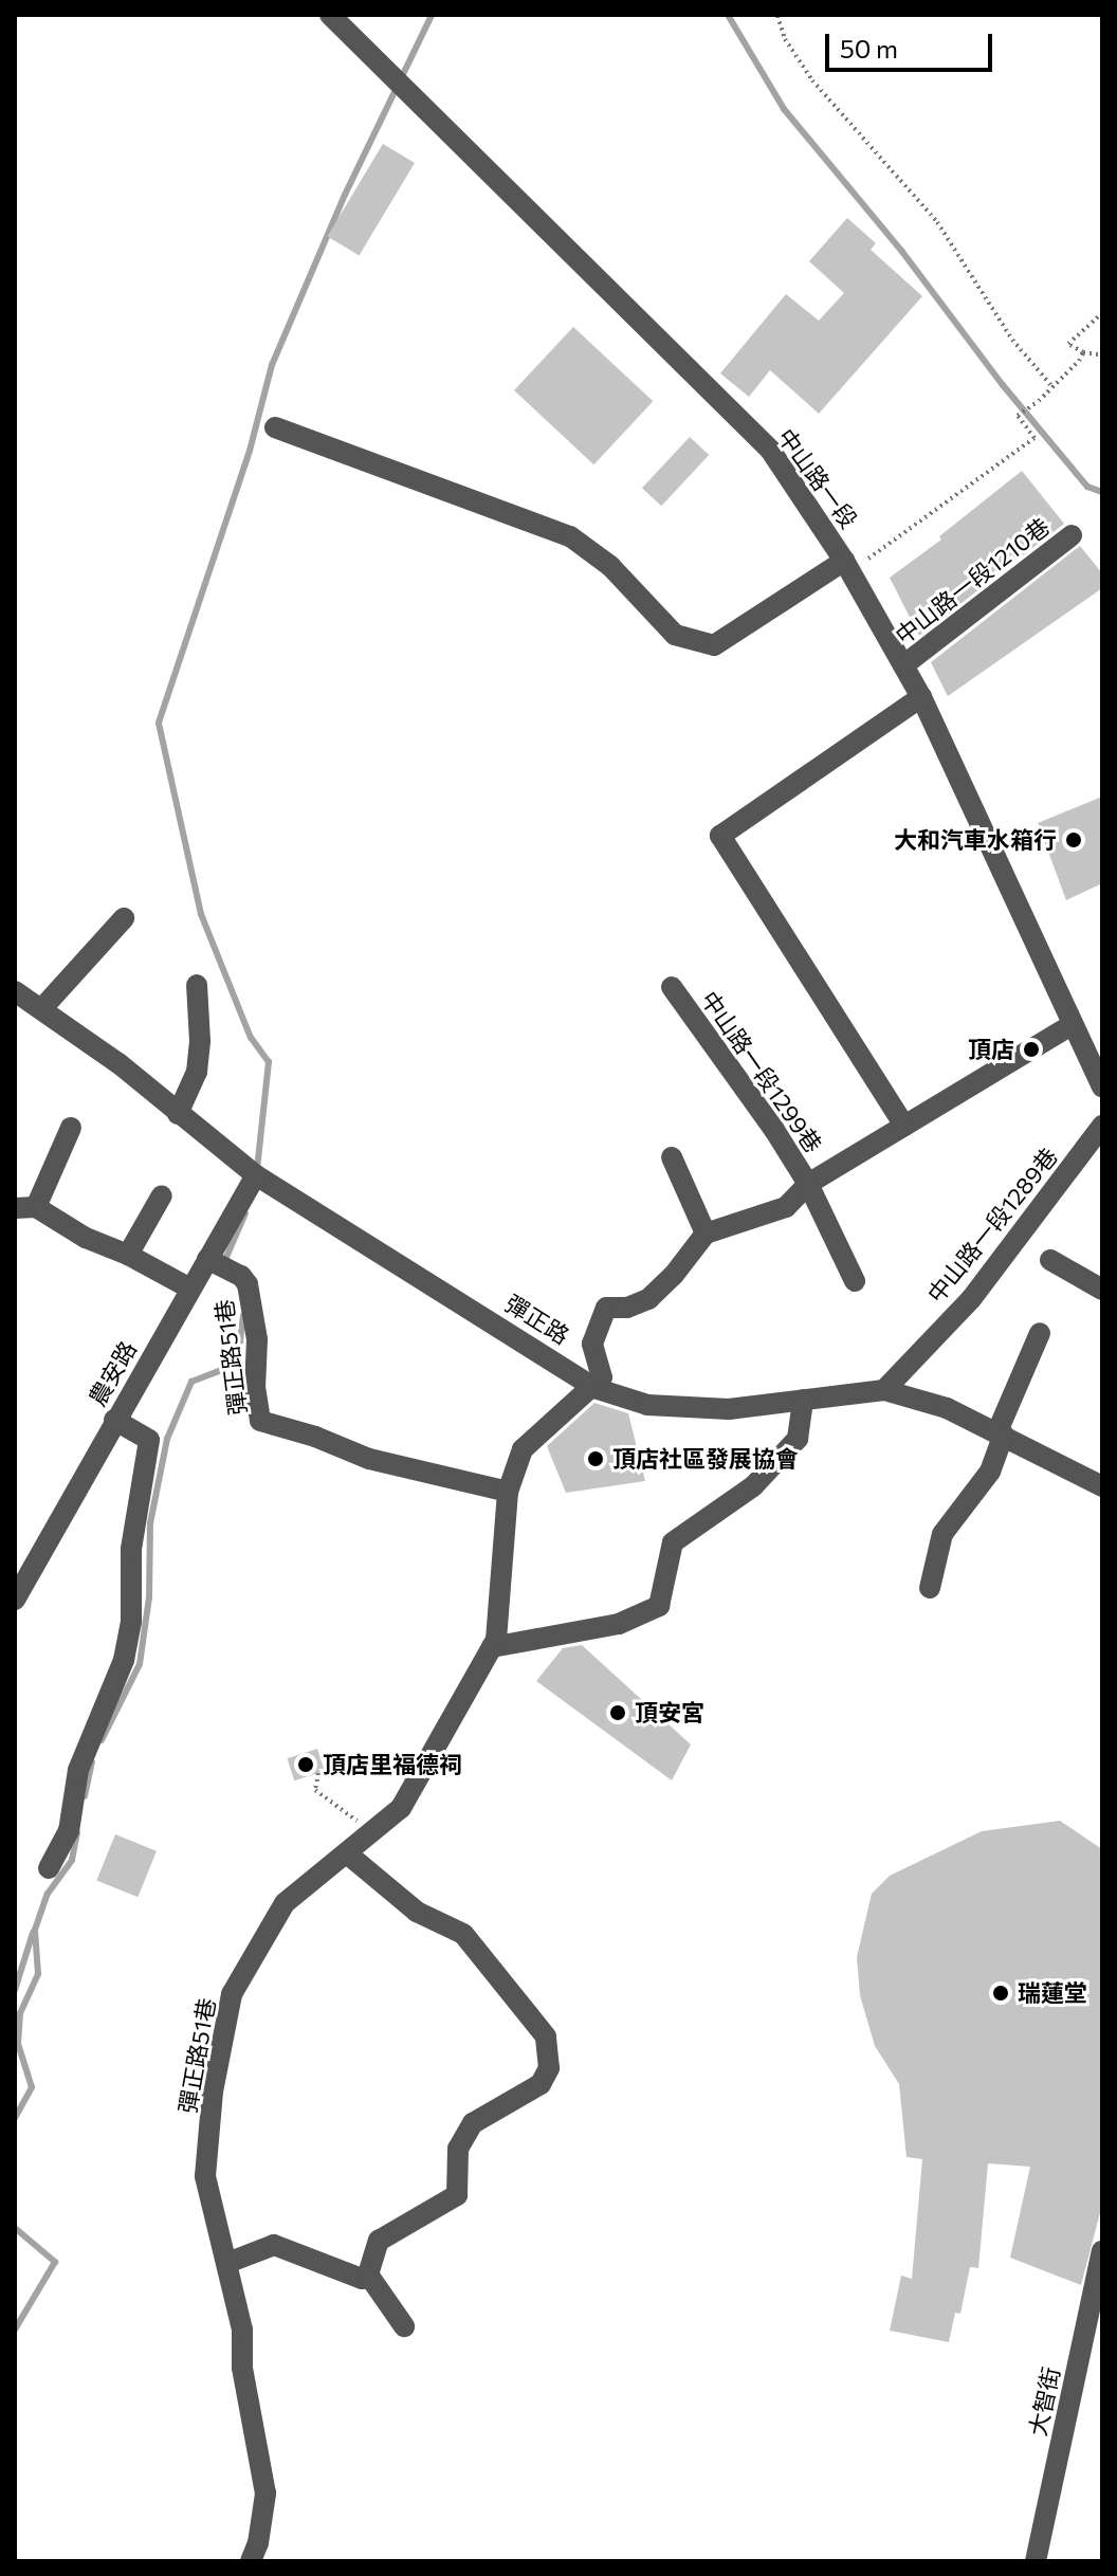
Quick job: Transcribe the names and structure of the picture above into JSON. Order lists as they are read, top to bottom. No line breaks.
{"streets":{"street":["中山路一段","中山路一段1210巷","中山路一段1299巷","中山路一段1289巷","彈正路","彈正路51巷","農安路","大智街"]},"crossings":[["中山路一段","中山路一段1210巷"],["中山路一段","中山路一段1299巷"],["中山路一段1289巷","彈正路"],["彈正路","彈正路51巷"],["彈正路","農安路"],["彈正路51巷","農安路"]],"places":["大和汽車水箱行","頂店","頂店社區發展協會","頂安宮","頂店里福德祠","瑞蓮堂"],"scale_bar":"50 m"}
